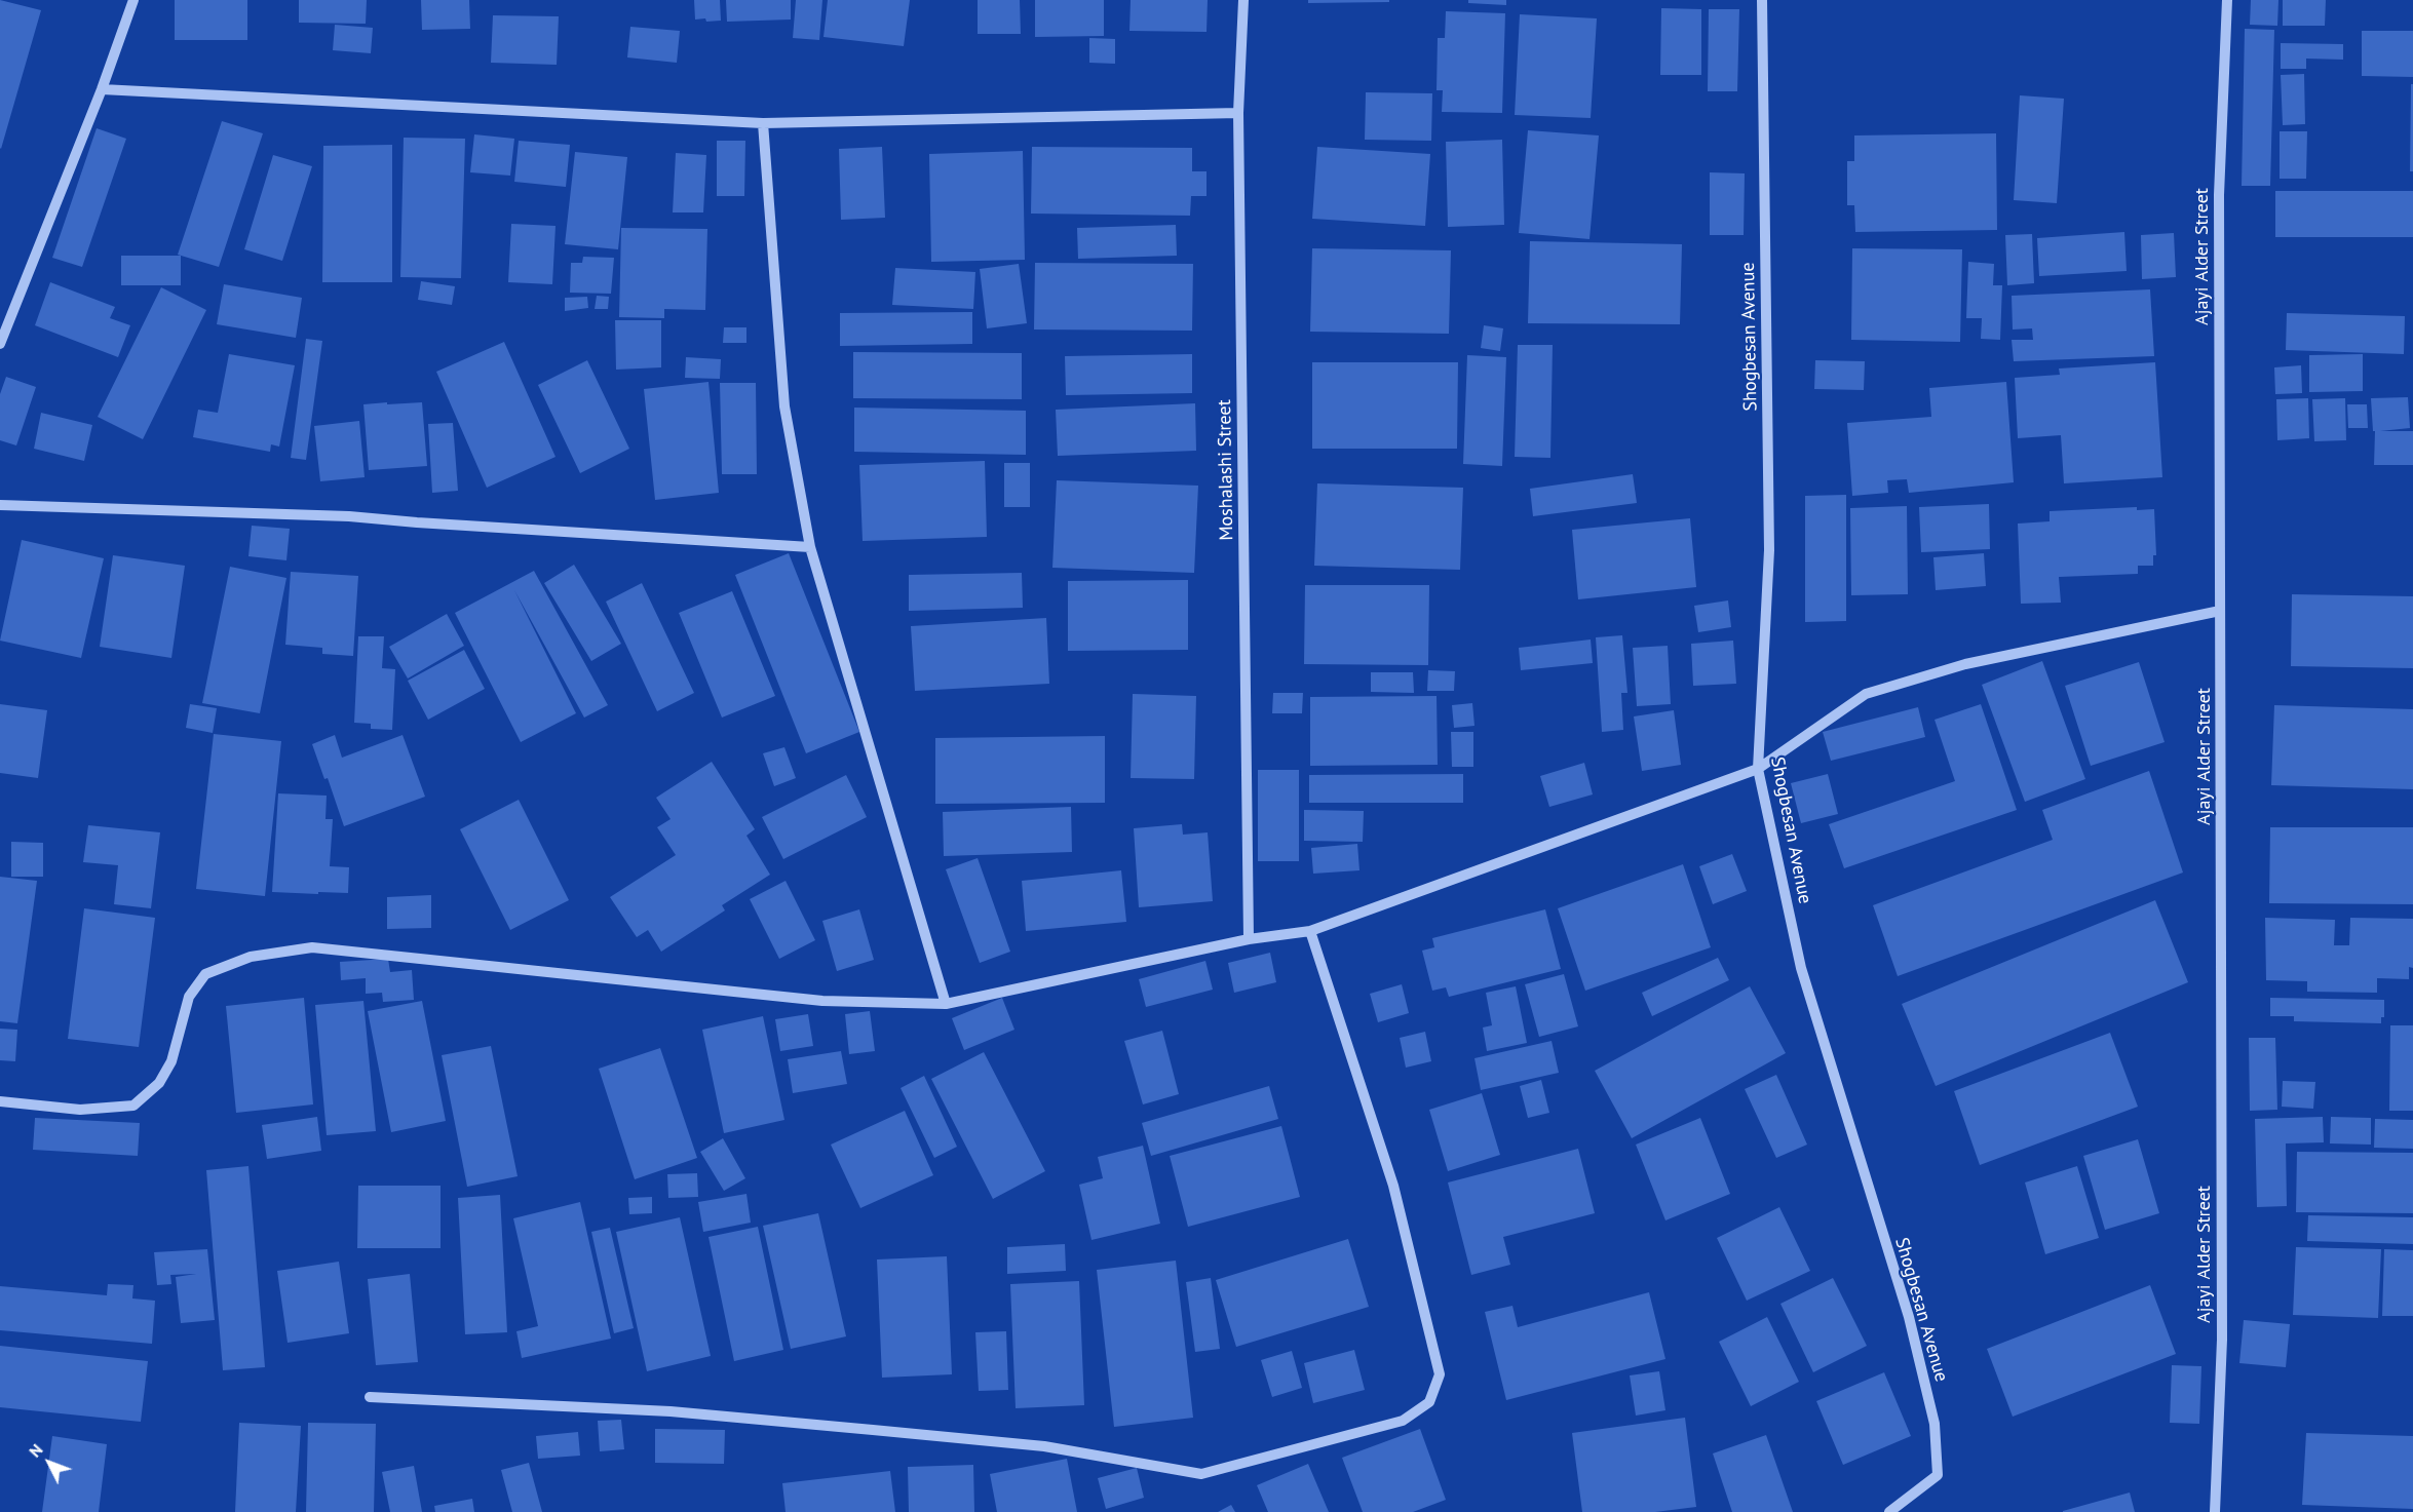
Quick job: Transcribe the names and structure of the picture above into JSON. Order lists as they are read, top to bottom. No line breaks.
{"streets":{"street":["Ajayi Alder Street","Shogbesan Avenue","Moshalashi Street"]},"north":"top left"}
